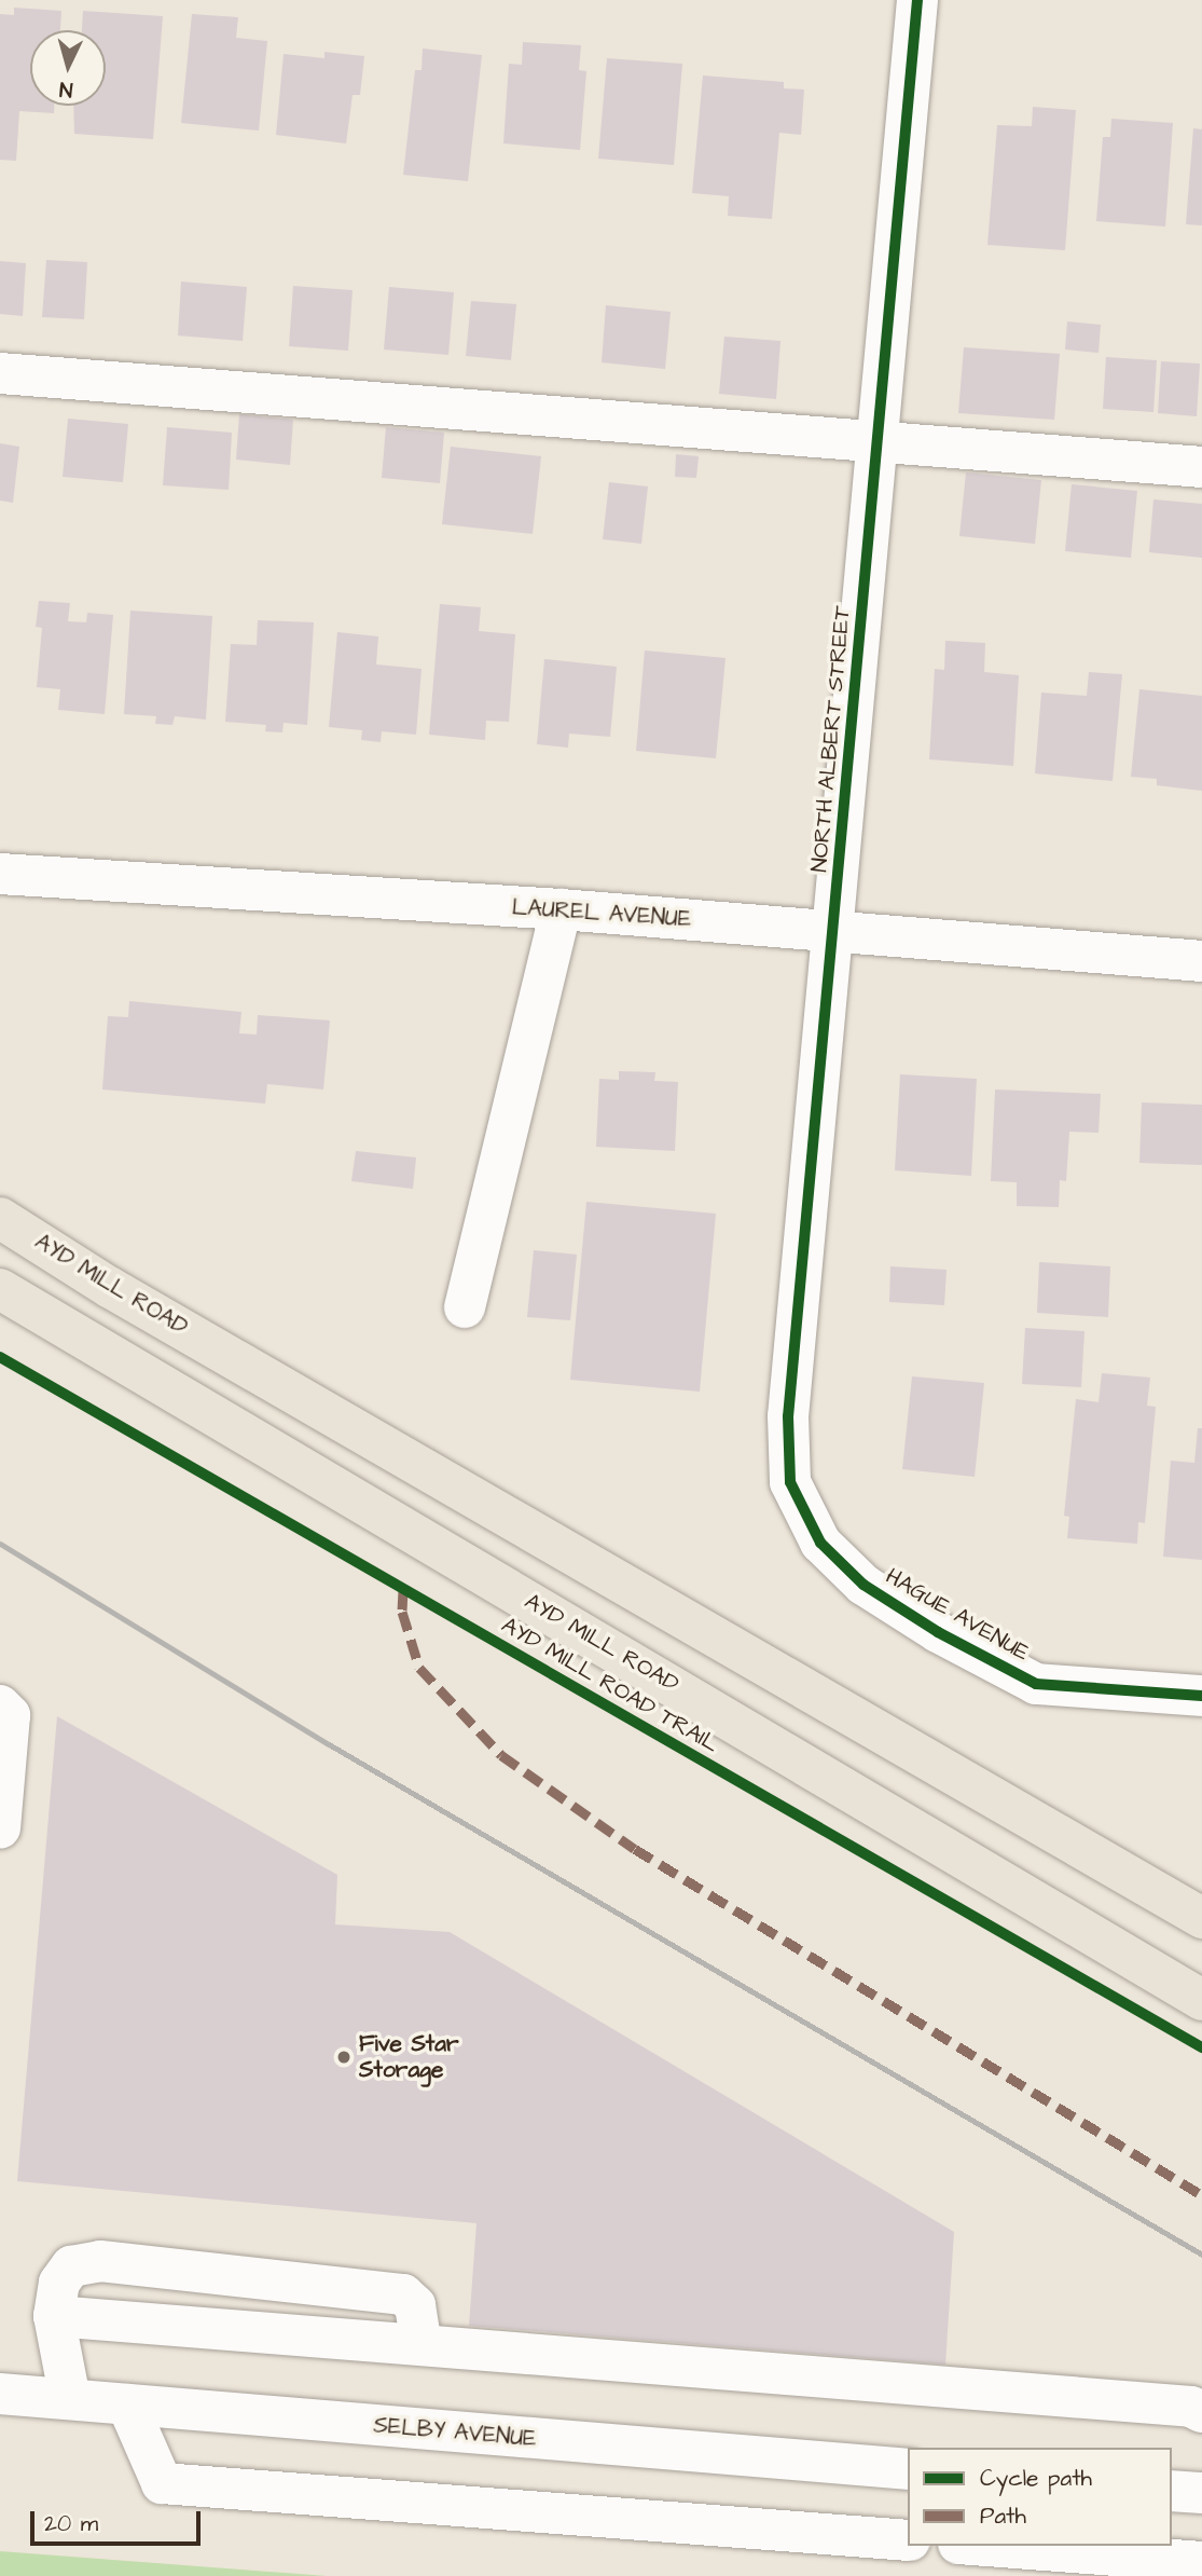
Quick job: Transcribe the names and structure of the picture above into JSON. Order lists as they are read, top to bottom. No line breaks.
{"streets":{"main road":["AYD MILL ROAD"],"street":["NORTH ALBERT STREET","LAUREL AVENUE","HAGUE AVENUE","SELBY AVENUE"],"cycle path":["AYD MILL ROAD TRAIL"]},"crossings":[["NORTH ALBERT STREET","LAUREL AVENUE"],["NORTH ALBERT STREET","HAGUE AVENUE"]],"places":["Five Star Storage"],"legend":["Cycle path","Path"],"scale_bar":"20 m","north":"bottom"}
